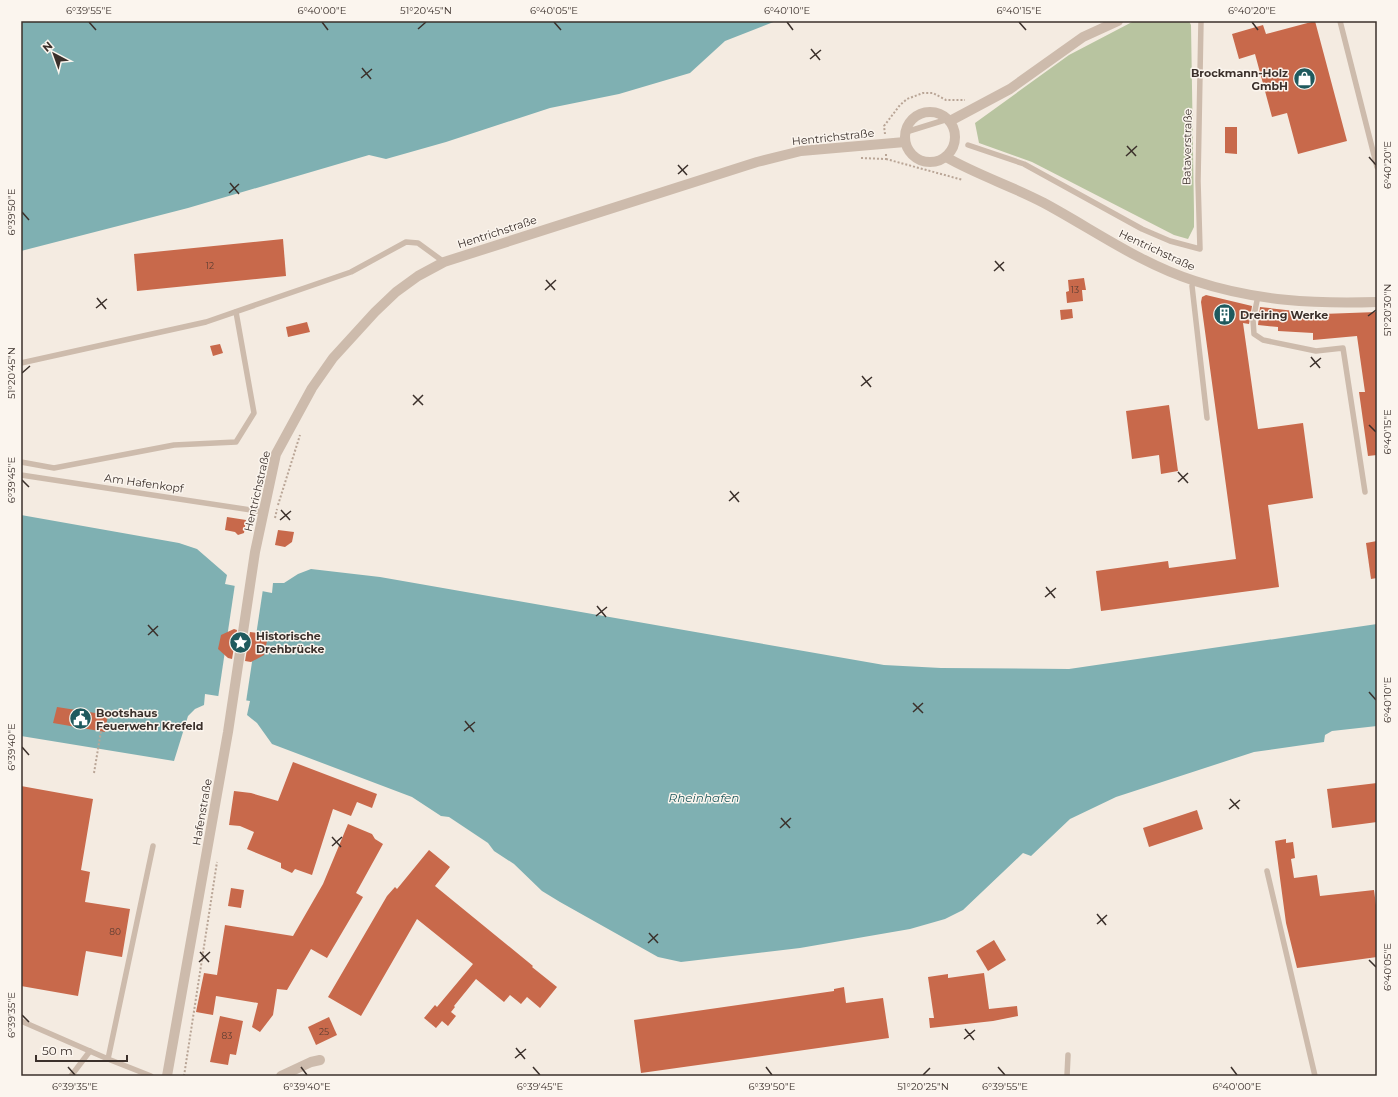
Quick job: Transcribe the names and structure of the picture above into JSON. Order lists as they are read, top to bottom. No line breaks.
{"streets":{"street":["Hentrichstraße","Hafenstraße"],"lane":["Bataverstraße","Am Hafenkopf"]},"crossings":[["Hentrichstraße","Am Hafenkopf"],["Hentrichstraße","Hafenstraße"]],"water":["Rheinhafen"],"places":{"shop":["Brockmann-Holz GmbH"],"building":["Dreiring Werke"],"place":["Historische Drehbrücke"],"public building":["Bootshaus Feuerwehr Krefeld"]},"house_numbers":["12","13","80","25","83"],"scale_bar":"50 m","north":"top left","coordinates":["6°39'55\"E","6°40'00\"E","51°20'45\"N","6°40'05\"E","6°40'10\"E","6°40'15\"E","6°40'20\"E","6°39'50\"E","51°20'30\"N","6°39'45\"E","6°39'40\"E","6°39'35\"E","51°20'25\"N"]}
